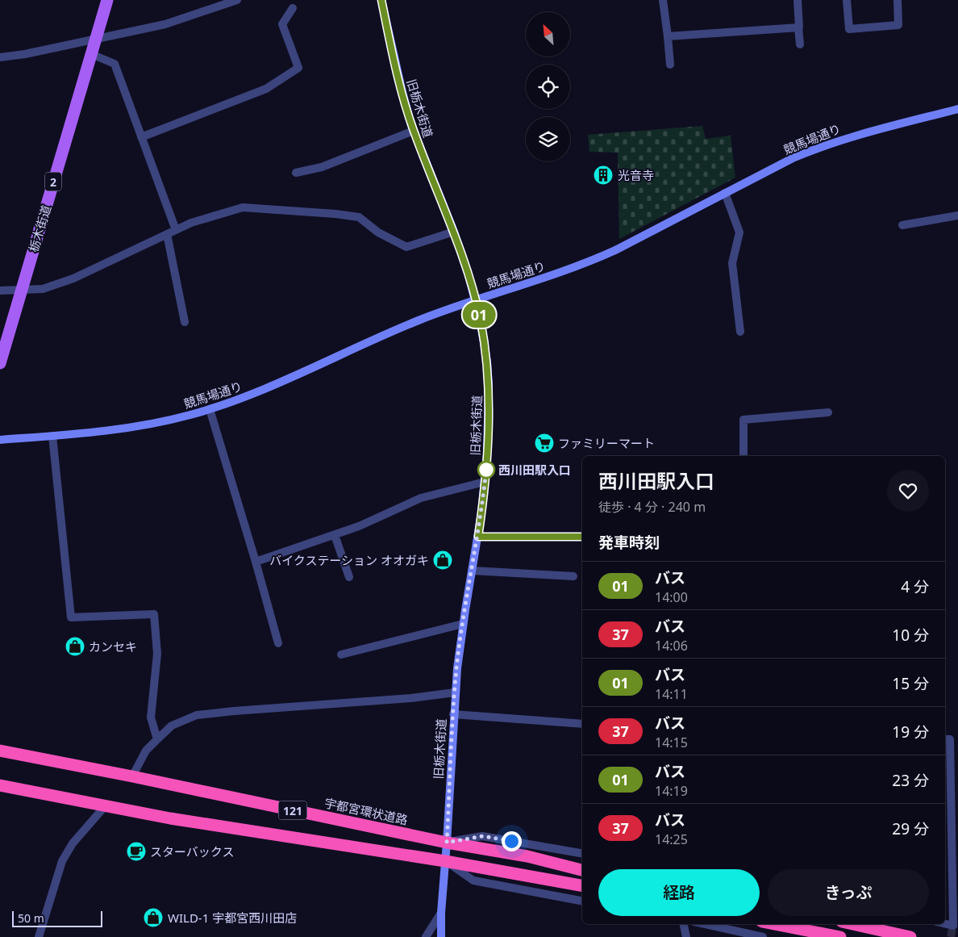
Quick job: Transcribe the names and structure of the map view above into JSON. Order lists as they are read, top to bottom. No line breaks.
{"streets":{"highway":["121","宇都宮環状道路"],"main road":["2","栃木街道"],"street":["旧栃木街道","競馬場通り"]},"crossings":[["旧栃木街道","競馬場通り"],["旧栃木街道","121"],["旧栃木街道","宇都宮環状道路"]],"places":{"building":["光音寺"],"supermarket":["ファミリーマート"],"other":["西川田駅入口"],"shop":["バイクステーション オオガキ","カンセキ","WILD-1 宇都宮西川田店"],"cafe":["スターバックス"]},"lines":["bus line 01"],"scale_bar":"50 m","north":"top left","page":{"on_map":"01","heading":[["西川田駅入口","徒歩 · 4 分 · 240 m"],"発車時刻"],"list":[{"mark":"01","name":"バス","note":"14:00","value":"4 分"},{"mark":"37","name":"バス","note":"14:06","value":"10 分"},{"mark":"01","name":"バス","note":"14:11","value":"15 分"},{"mark":"37","name":"バス","note":"14:15","value":"19 分"},{"mark":"01","name":"バス","note":"14:19","value":"23 分"},{"mark":"37","name":"バス","note":"14:25","value":"29 分"}],"buttons":["経路","きっぷ"],"scale":"50 m"}}
